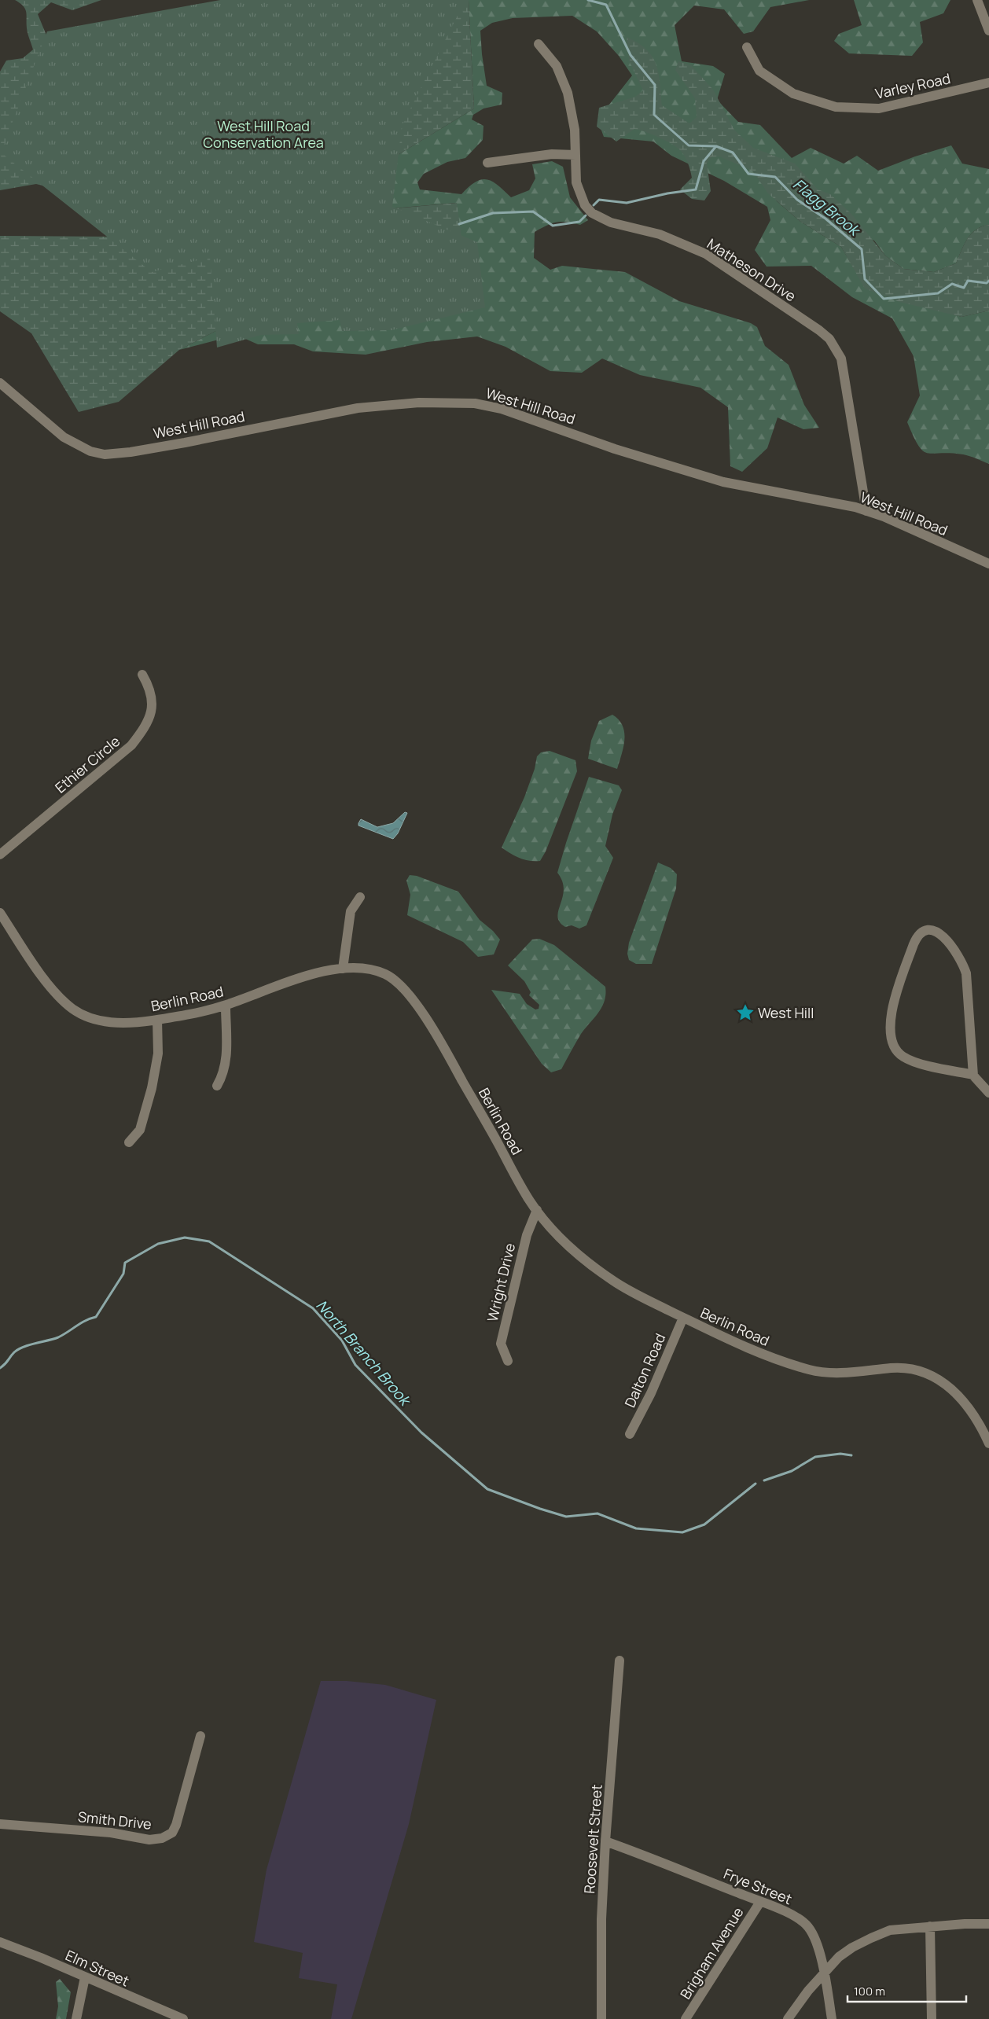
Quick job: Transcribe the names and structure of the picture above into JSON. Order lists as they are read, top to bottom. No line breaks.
{"streets":{"street":["Varley Road","Matheson Drive","West Hill Road","Ethier Circle","Berlin Road","Wright Drive","Dalton Road","Smith Drive","Roosevelt Street","Frye Street","Brigham Avenue","Elm Street"]},"crossings":[["Matheson Drive","West Hill Road"],["Berlin Road","Wright Drive"],["Berlin Road","Dalton Road"],["Roosevelt Street","Frye Street"],["Frye Street","Brigham Avenue"]],"water":["Flagg Brook","North Branch Brook"],"parks":["West Hill Road Conservation Area"],"places":{"place":["West Hill"]},"scale_bar":"100 m"}
